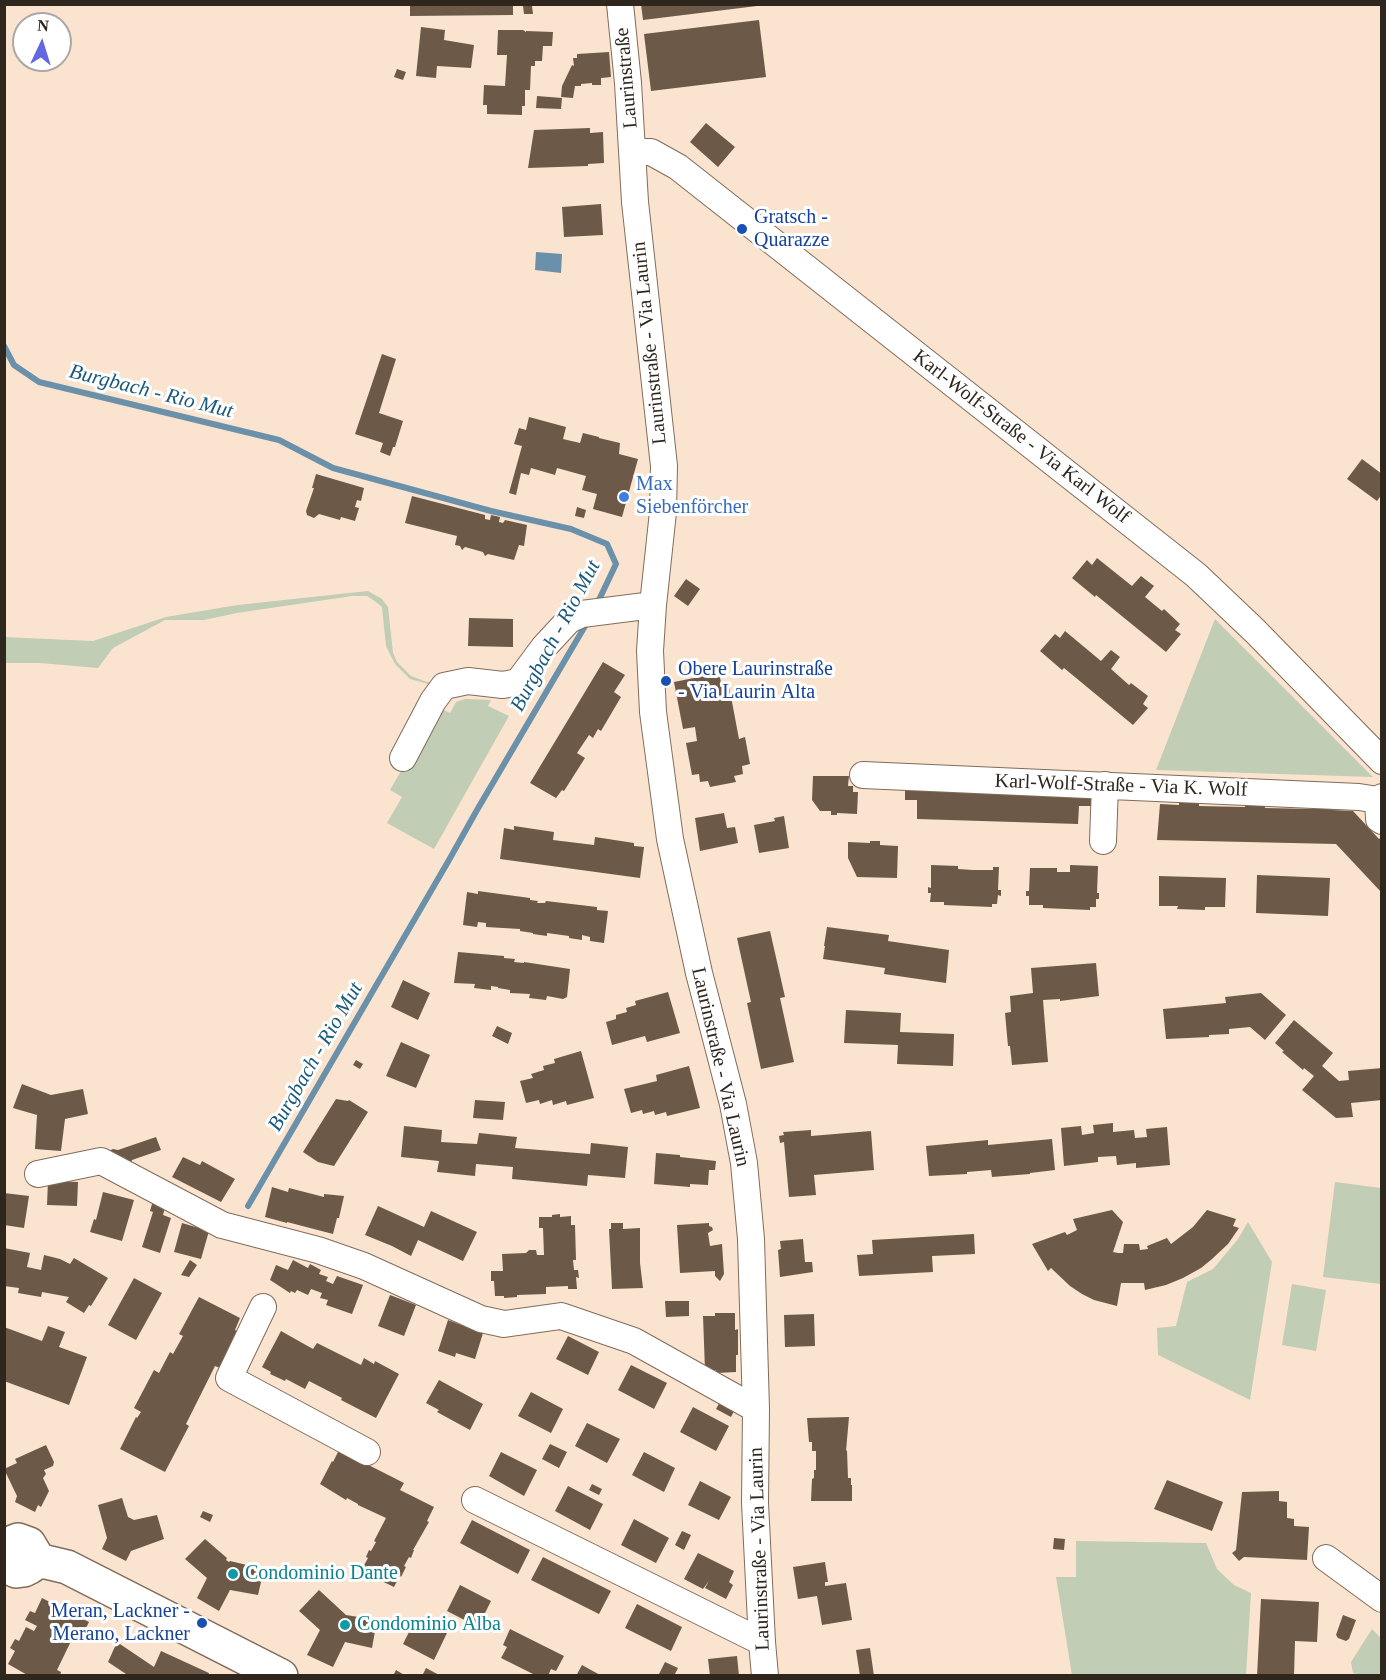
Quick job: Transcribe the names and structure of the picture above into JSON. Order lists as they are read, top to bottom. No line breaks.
{"streets":{"street":["Laurinstraße","Laurinstraße - Via Laurin","Karl-Wolf-Straße - Via Karl Wolf","Karl-Wolf-Straße - Via K. Wolf"]},"crossings":[["Laurinstraße","Laurinstraße - Via Laurin"],["Laurinstraße","Karl-Wolf-Straße - Via Karl Wolf"],["Laurinstraße - Via Laurin","Karl-Wolf-Straße - Via Karl Wolf"]],"water":["Burgbach - Rio Mut"],"places":["Gratsch - Quarazze","Max Siebenförcher","Obere Laurinstraße - Via Laurin Alta","Condominio Dante","Meran, Lackner - Merano, Lackner","Condominio Alba"],"north":"top"}
